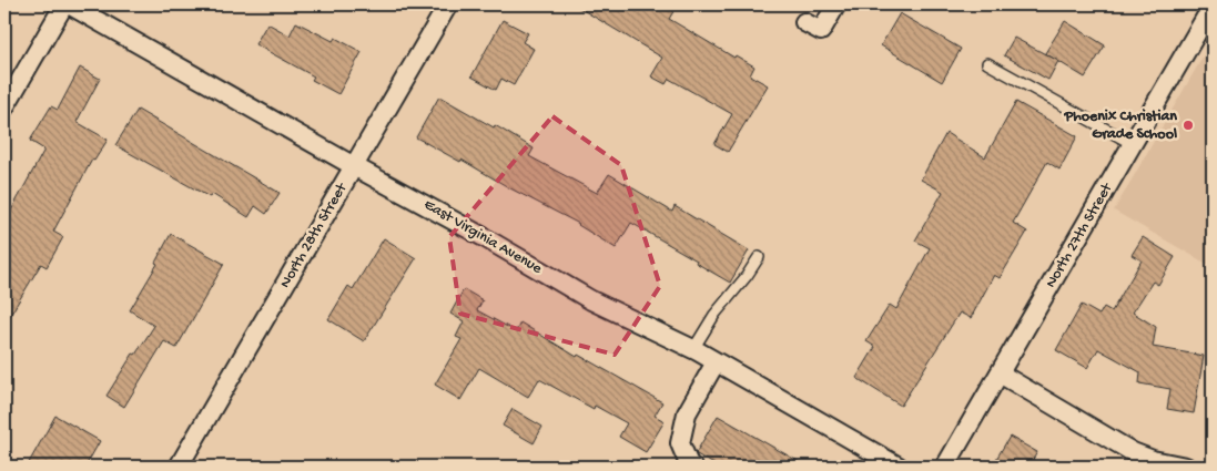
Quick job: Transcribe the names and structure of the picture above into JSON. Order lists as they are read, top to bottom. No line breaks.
{"streets":{"street":["North 28th Street","North 27th Street","East Virginia Avenue"]},"crossings":[["North 28th Street","East Virginia Avenue"]],"places":["Phoenix Christian Grade School"]}
